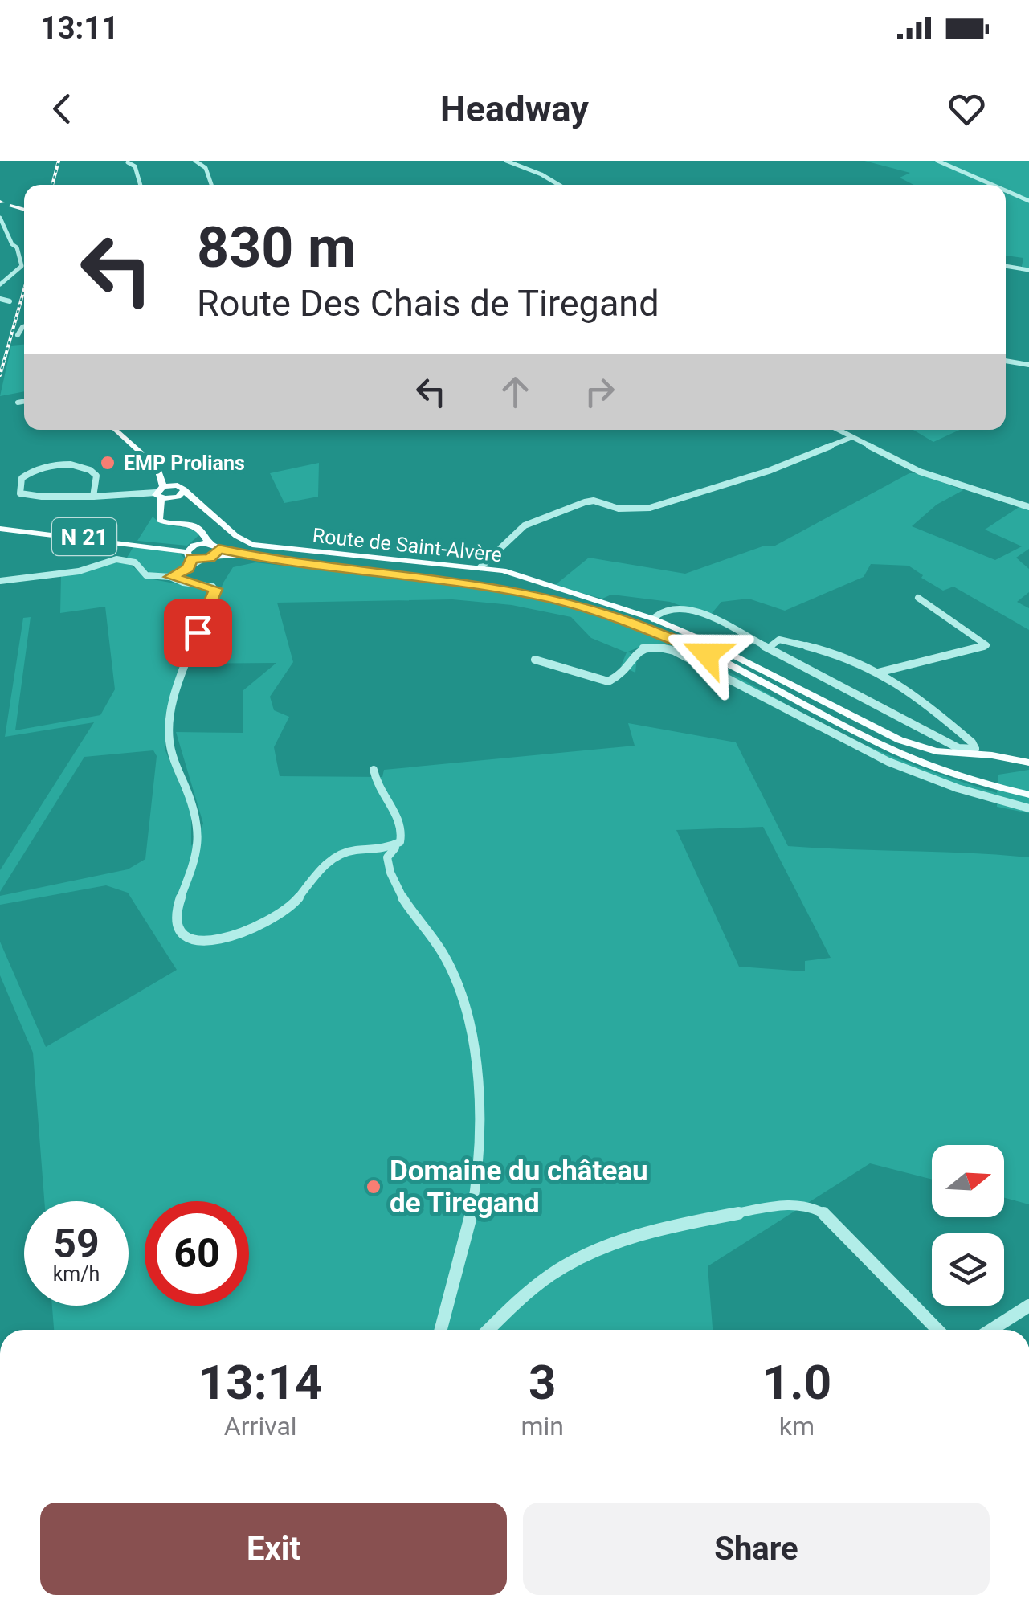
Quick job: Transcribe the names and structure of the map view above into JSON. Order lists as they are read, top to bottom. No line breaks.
{"streets":{"main road":["N 21","Route de Saint-Alvère"]},"places":["EMP Prolians","Domaine du château de Tiregand"],"north":"right","page":{"status":"13:11","header":"Headway","turn":["830 m","Route Des Chais de Tiregand"],"speed":"59 km/h","limit":"60","eta":["13:14","Arrival","3","min","1.0","km"],"buttons":["Exit","Share"]}}
